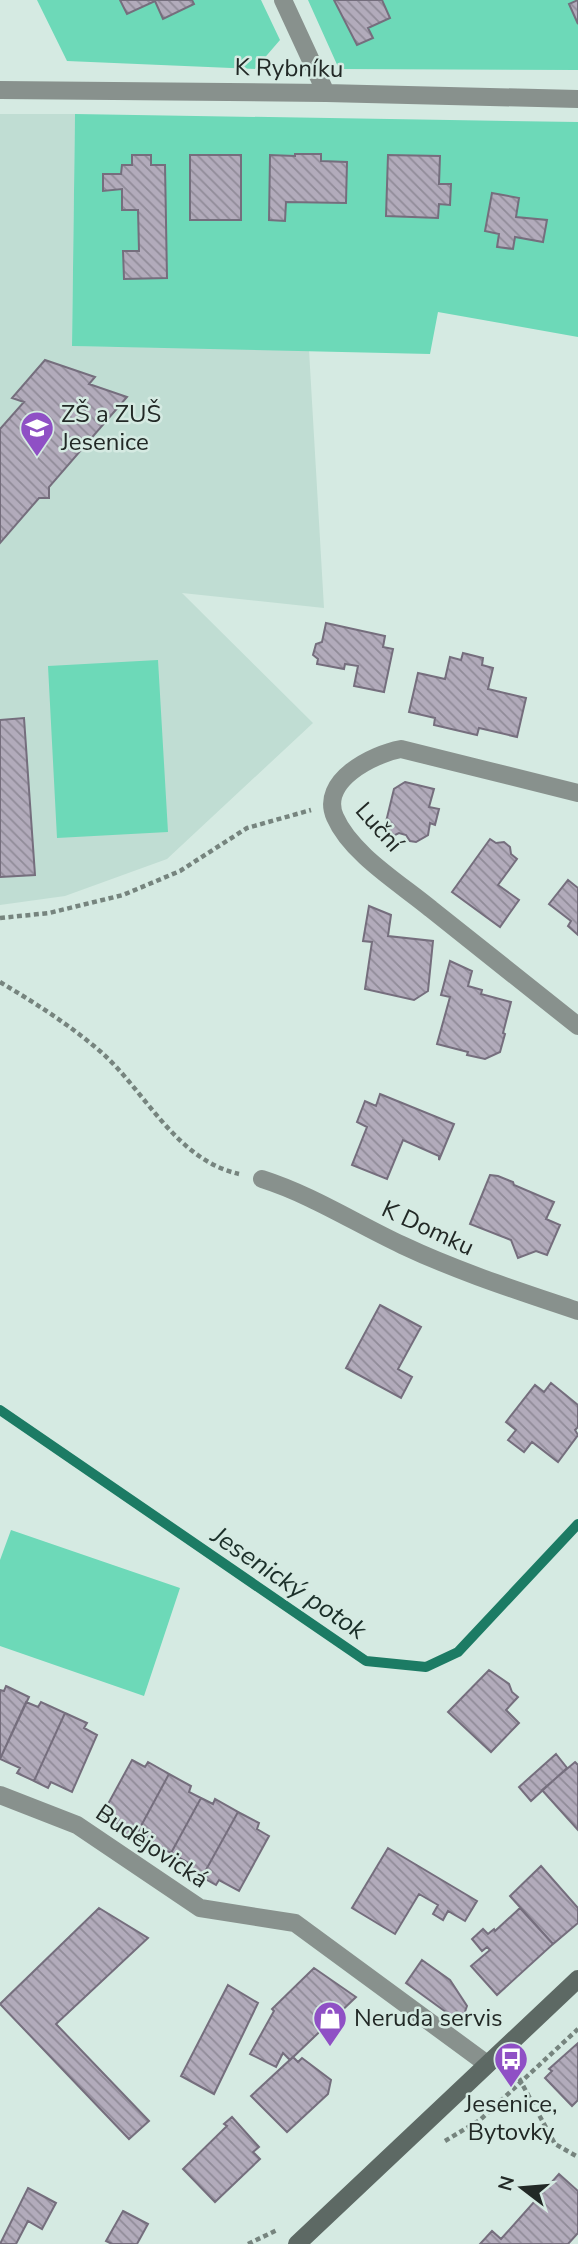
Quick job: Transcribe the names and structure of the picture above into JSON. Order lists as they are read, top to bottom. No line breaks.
{"streets":{"street":["K Rybníku","Luční","K Domku","Budějovická"]},"water":["Jesenický potok"],"places":{"school or university":["ZŠ a ZUŠ Jesenice"],"shop":["Neruda servis"],"bus stop":["Jesenice, Bytovky"]},"north":"left"}
